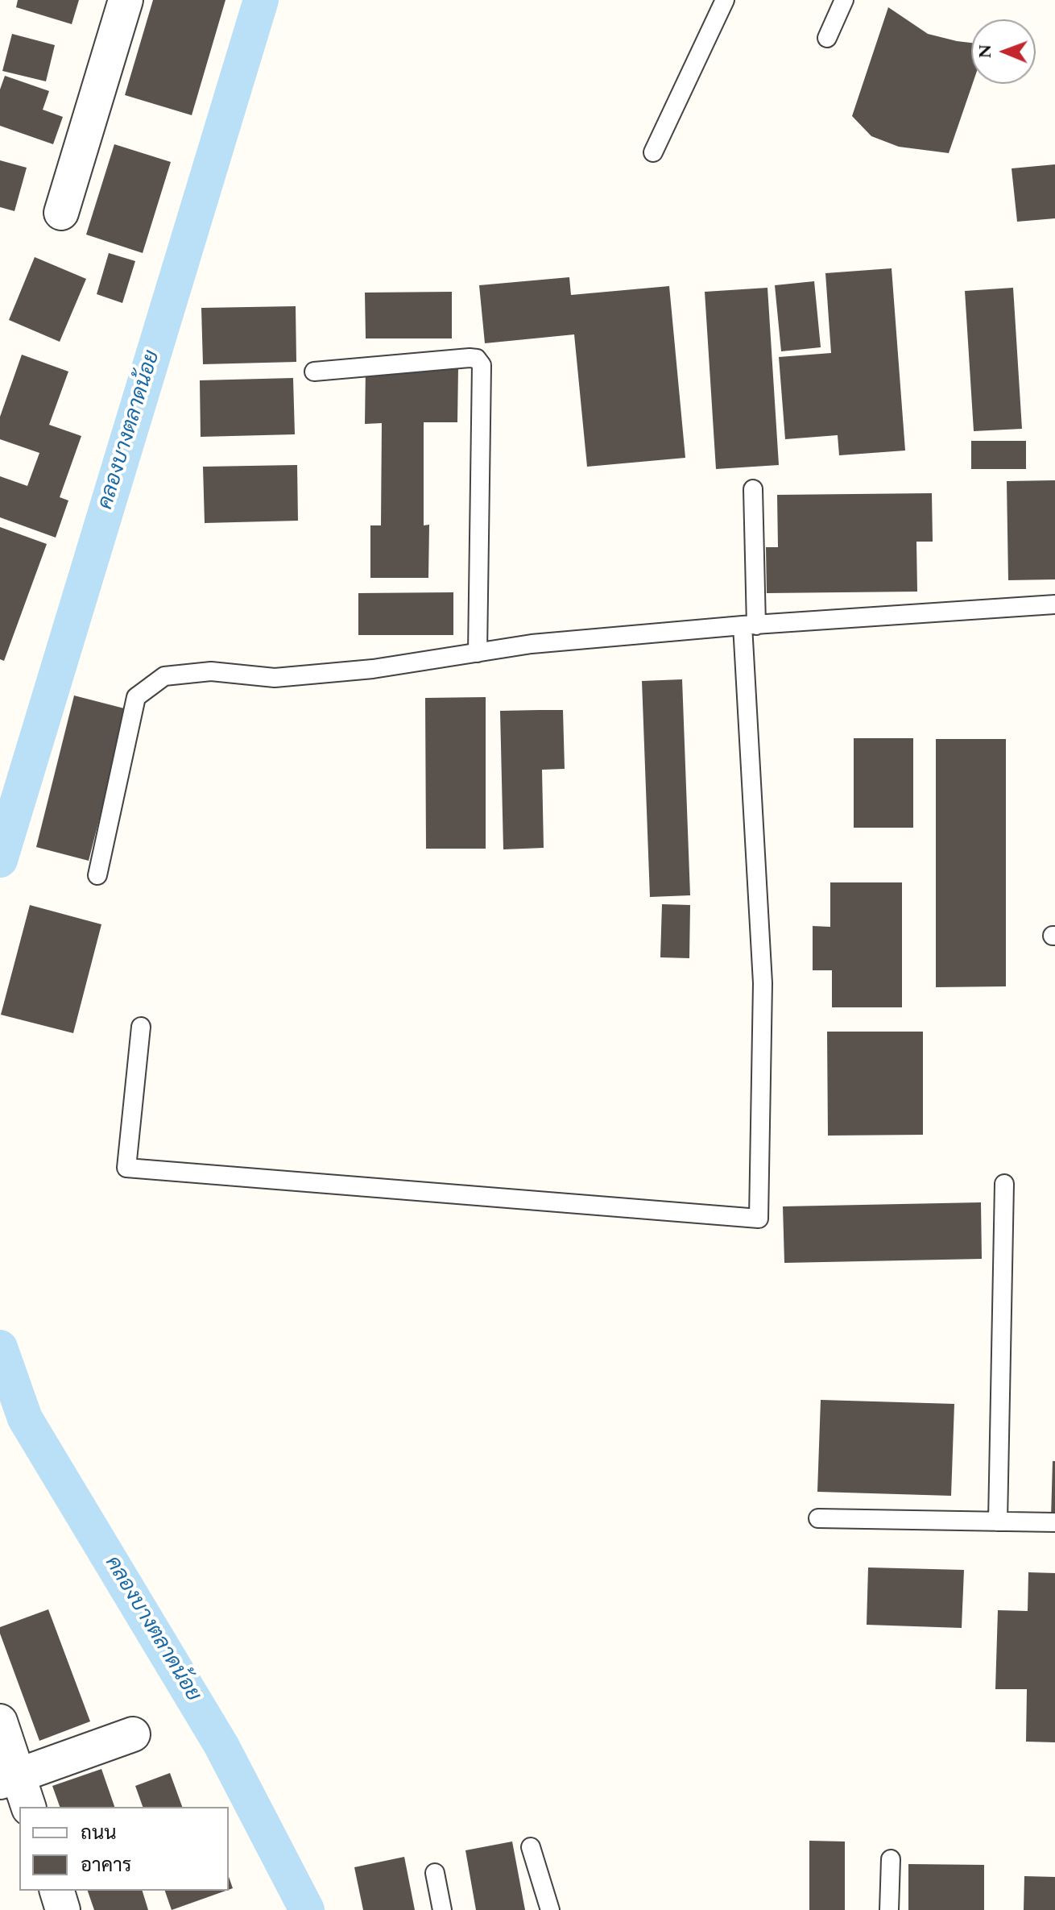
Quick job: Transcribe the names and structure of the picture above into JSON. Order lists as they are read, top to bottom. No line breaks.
{"water":["คลองบางตลาดน้อย"],"legend":["ถนน","อาคาร"],"north":"left"}
